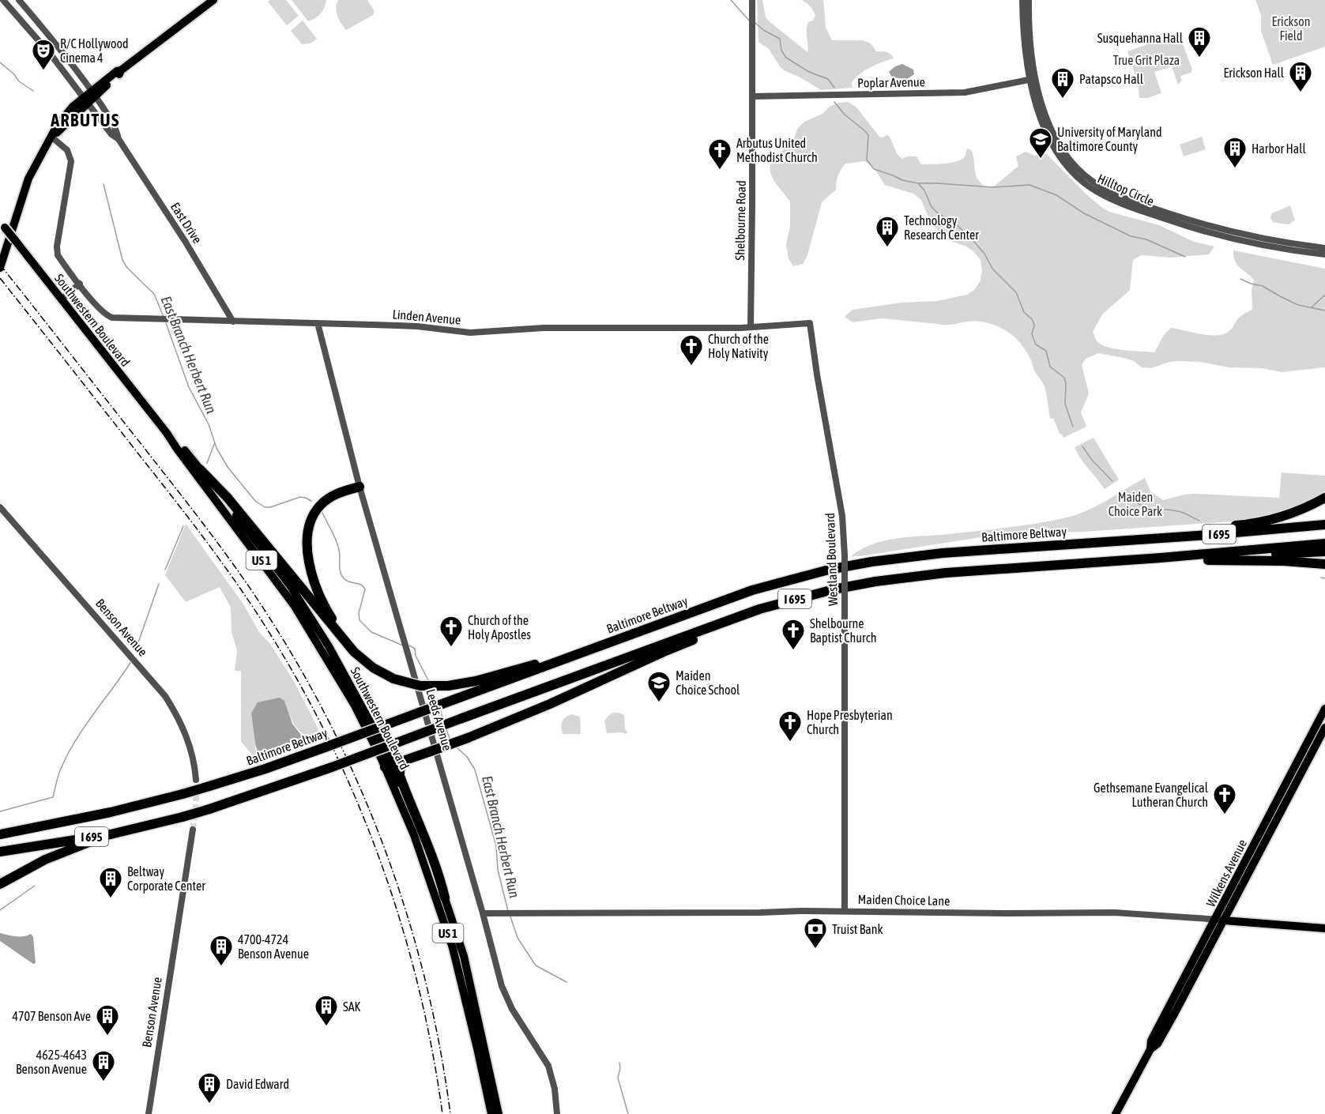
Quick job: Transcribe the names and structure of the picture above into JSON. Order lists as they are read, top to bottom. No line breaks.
{"streets":{"highway":["Baltimore Beltway","I 695"],"main road":["Southwestern Boulevard","US 1","Wilkens Avenue","Maiden Choice Lane"],"street":["Poplar Avenue","Hilltop Circle","Shelbourne Road","East Drive","Linden Avenue","Westland Boulevard","Benson Avenue","Leeds Avenue"]},"crossings":[["Poplar Avenue","Hilltop Circle"],["Poplar Avenue","Shelbourne Road"],["Shelbourne Road","Linden Avenue"],["East Drive","Linden Avenue"],["Linden Avenue","Westland Boulevard"],["Linden Avenue","Leeds Avenue"],["Westland Boulevard","Maiden Choice Lane"],["Leeds Avenue","Maiden Choice Lane"],["Wilkens Avenue","Maiden Choice Lane"]],"districts":["ARBUTUS"],"water":["East Branch Herbert Run"],"parks":["Erickson Field","True Grit Plaza","Maiden Choice Park"],"places":{"building":["Susquehanna Hall","Erickson Hall","Patapsco Hall","Harbor Hall","Technology Research Center","Beltway Corporate Center","4700-4724 Benson Avenue","SAK","4707 Benson Ave","4625-4643 Benson Avenue","David Edward"],"theatre":["R/C Hollywood Cinema 4"],"school or university":["University of Maryland Baltimore County","Maiden Choice School"],"church":["Arbutus United Methodist Church","Church of the Holy Nativity","Church of the Holy Apostles","Shelbourne Baptist Church","Hope Presbyterian Church","Gethsemane Evangelical Lutheran Church"],"bank":["Truist Bank"]}}
